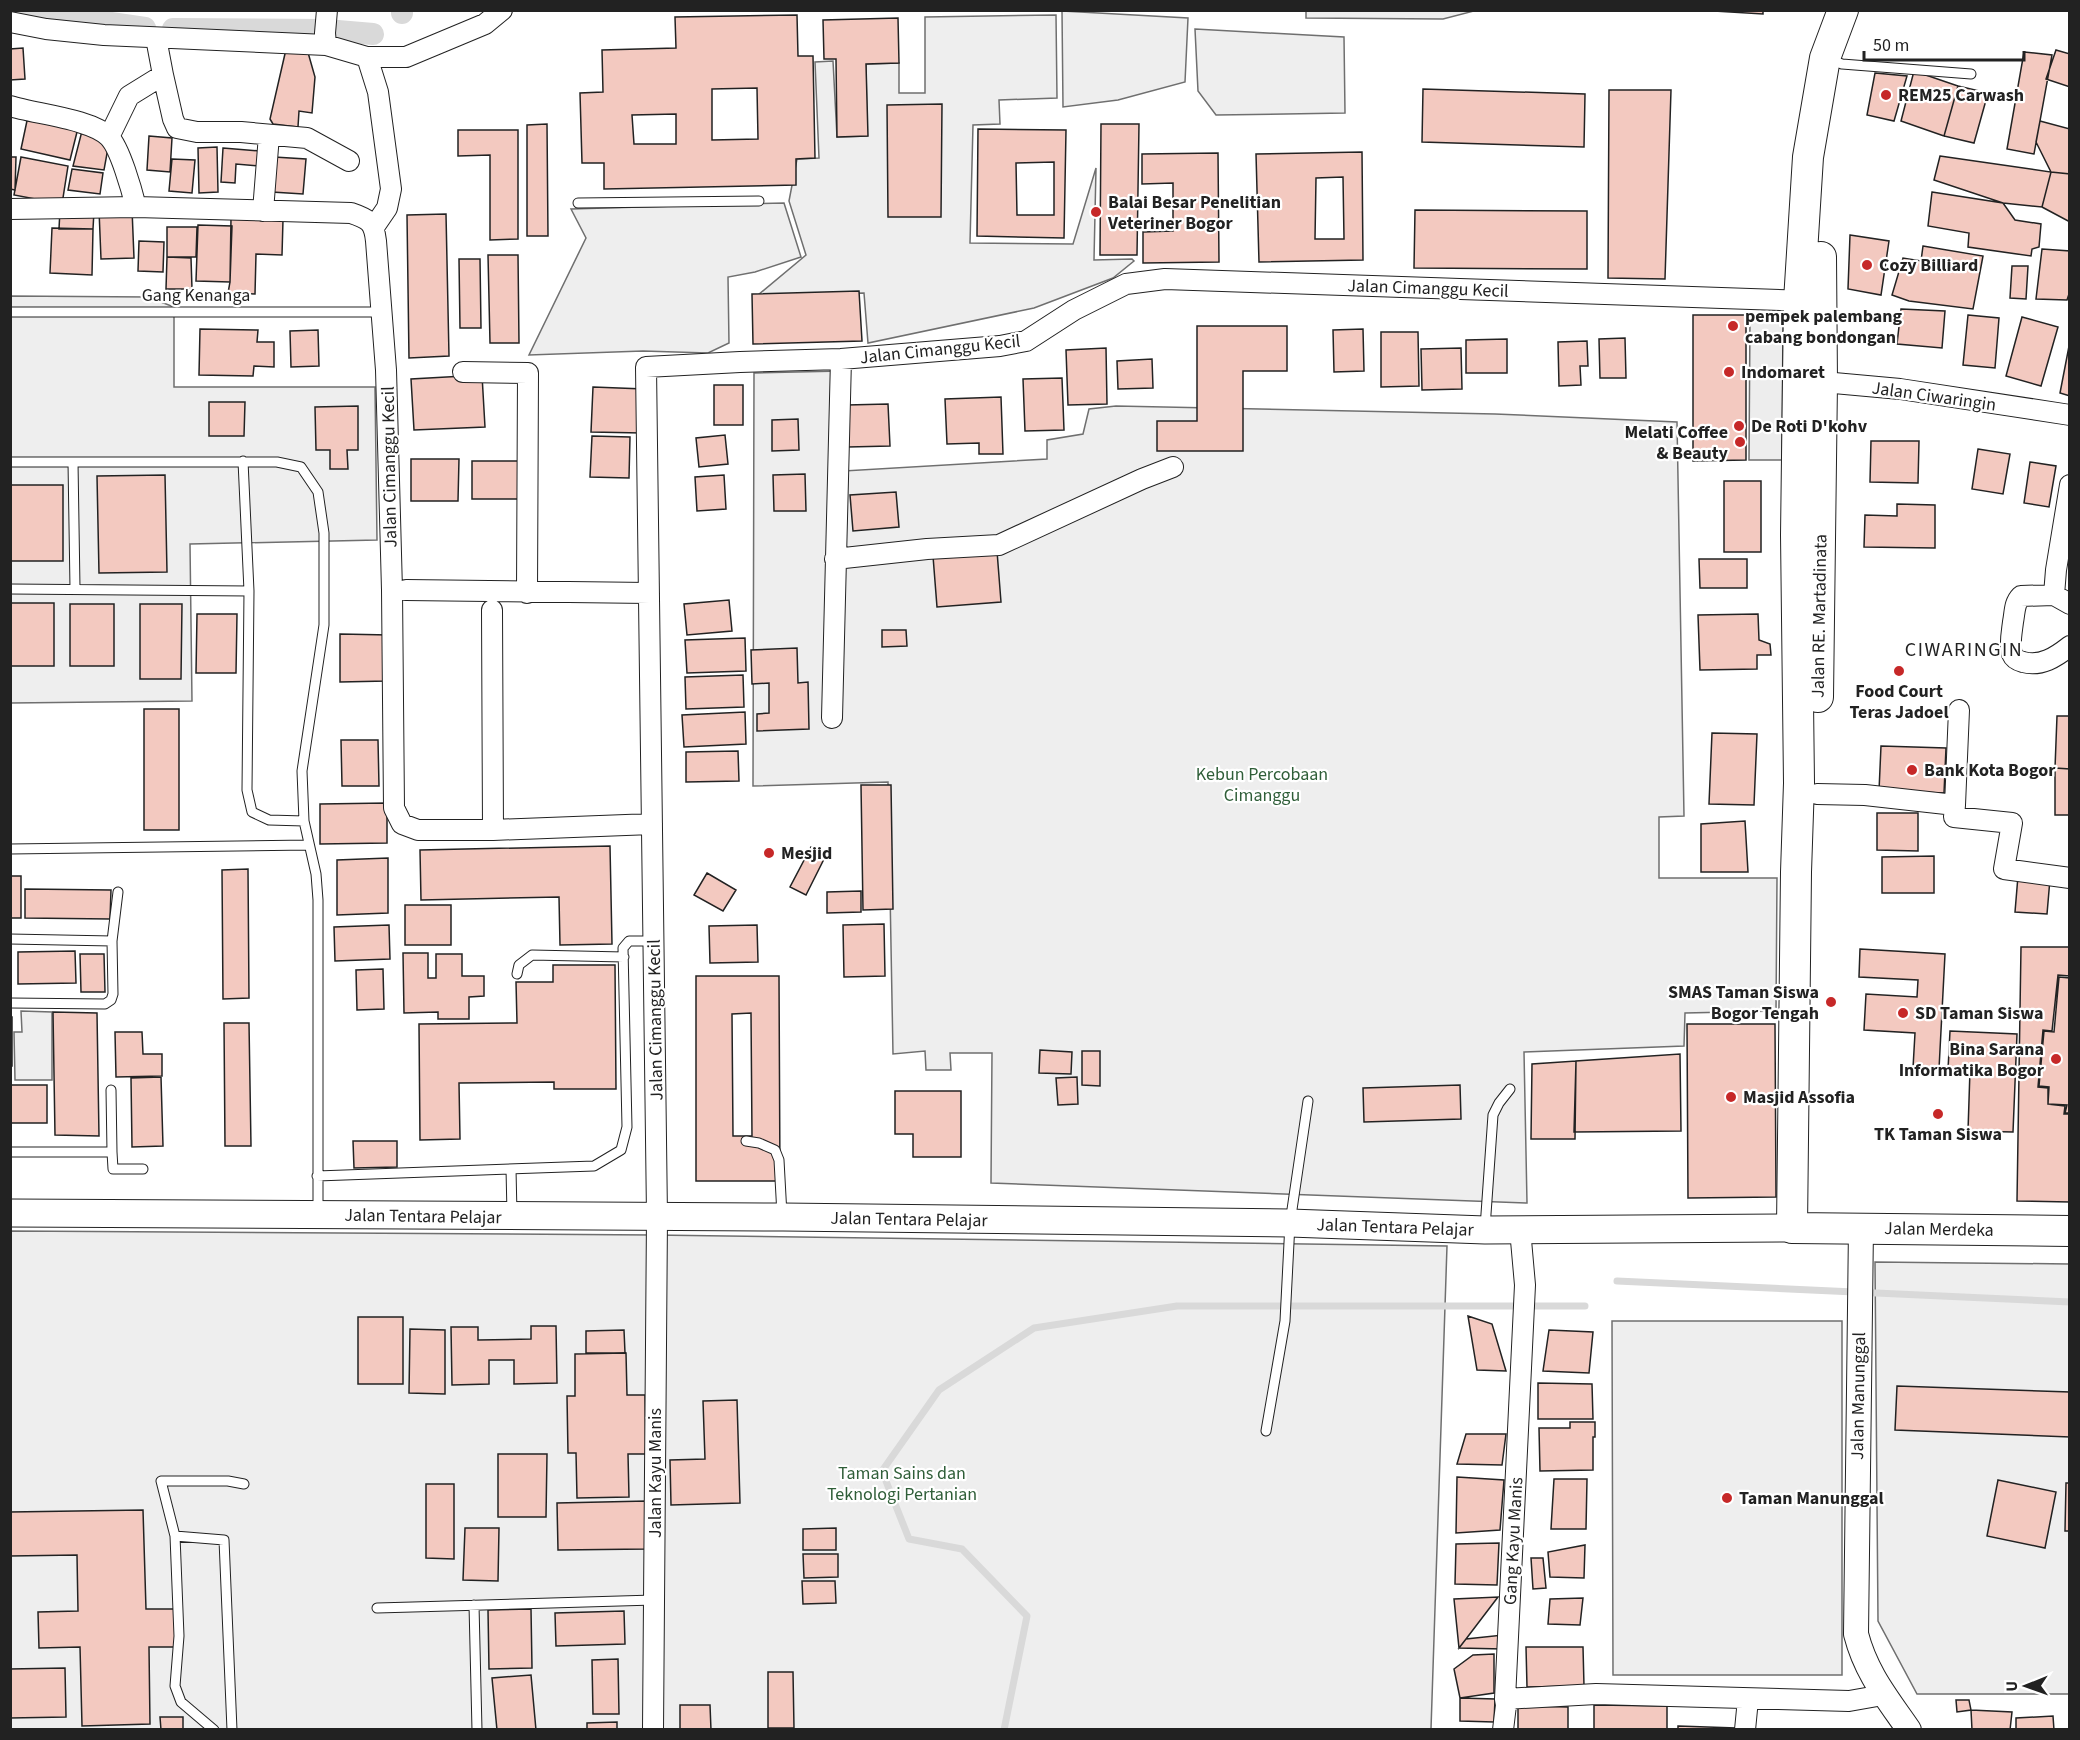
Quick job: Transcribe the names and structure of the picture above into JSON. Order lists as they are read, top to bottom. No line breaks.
{"streets":{"main road":["Jalan RE. Martadinata","Jalan Tentara Pelajar","Jalan Merdeka"],"street":["Jalan Cimanggu Kecil","Jalan Ciwaringin","Jalan Manunggal","Jalan Kayu Manis","Gang Kayu Manis"],"lane":["Gang Kenanga"]},"crossings":[["Jalan Cimanggu Kecil","Gang Kenanga"],["Jalan Cimanggu Kecil","Jalan RE. Martadinata"],["Jalan Cimanggu Kecil","Jalan Tentara Pelajar"],["Jalan Cimanggu Kecil","Jalan Kayu Manis"],["Jalan Ciwaringin","Jalan RE. Martadinata"],["Jalan RE. Martadinata","Jalan Tentara Pelajar"],["Jalan RE. Martadinata","Jalan Merdeka"],["Jalan Tentara Pelajar","Jalan Merdeka"],["Jalan Tentara Pelajar","Jalan Kayu Manis"],["Jalan Tentara Pelajar","Gang Kayu Manis"],["Jalan Merdeka","Jalan Manunggal"]],"districts":["CIWARINGIN"],"parks":["Kebun Percobaan Cimanggu","Taman Sains dan Teknologi Pertanian"],"places":["REM25 Carwash","Balai Besar Penelitian Veteriner Bogor","Cozy Billiard","pempek palembang cabang bondongan","Indomaret","De Roti D'kohv","Melati Coffee & Beauty","Food Court Teras Jadoel","Bank Kota Bogor","Mesjid","SMAS Taman Siswa Bogor Tengah","SD Taman Siswa","Bina Sarana Informatika Bogor","Masjid Assofia","TK Taman Siswa","Taman Manunggal"],"scale_bar":"50 m","north":"left"}
